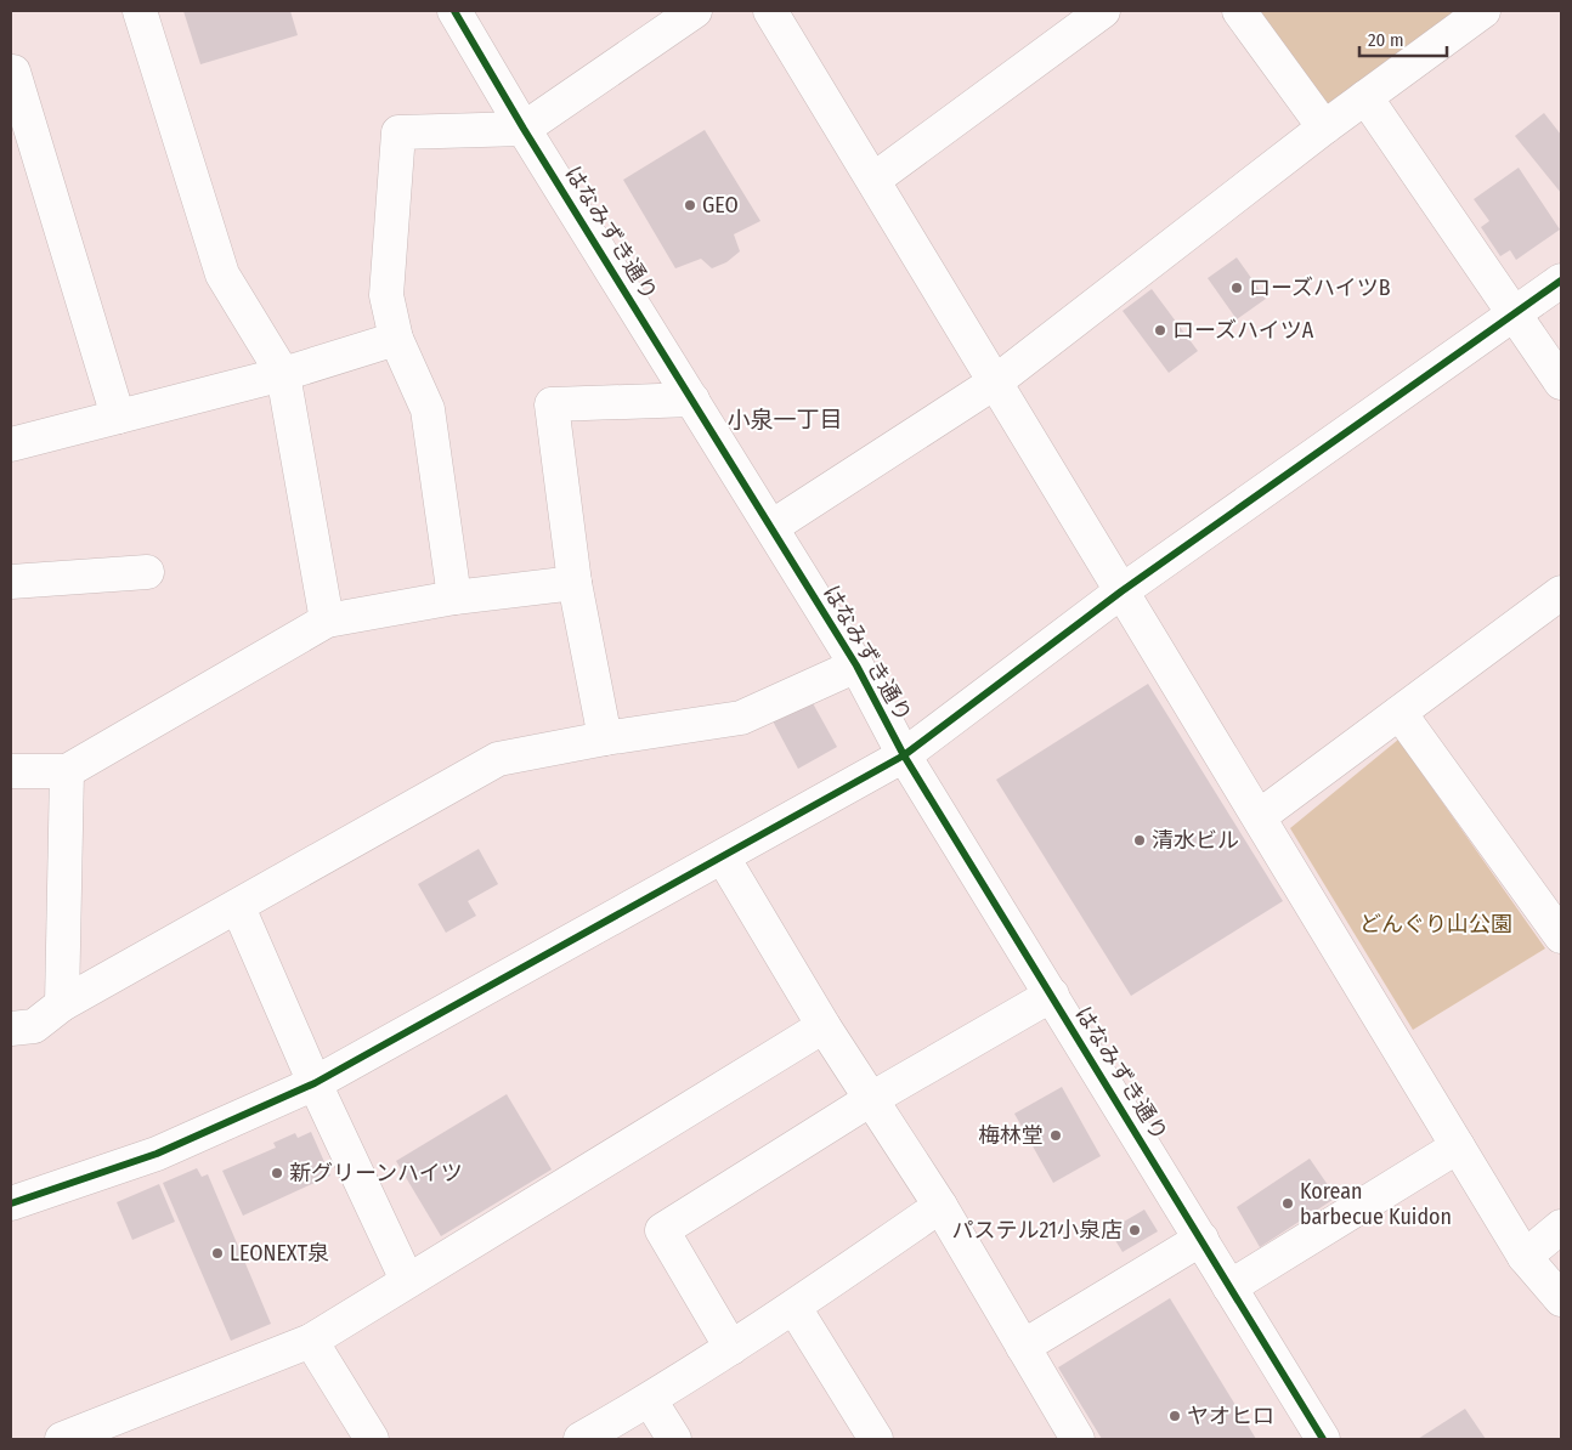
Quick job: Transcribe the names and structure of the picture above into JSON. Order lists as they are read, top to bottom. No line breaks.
{"streets":{"street":["はなみずき通り"]},"districts":["小泉一丁目"],"parks":["どんぐり山公園"],"places":["GEO","ローズハイツB","ローズハイツA","清水ビル","梅林堂","新グリーンハイツ","Korean barbecue Kuidon","パステル21小泉店","LEONEXT泉","ヤオヒロ"],"scale_bar":"20 m"}
